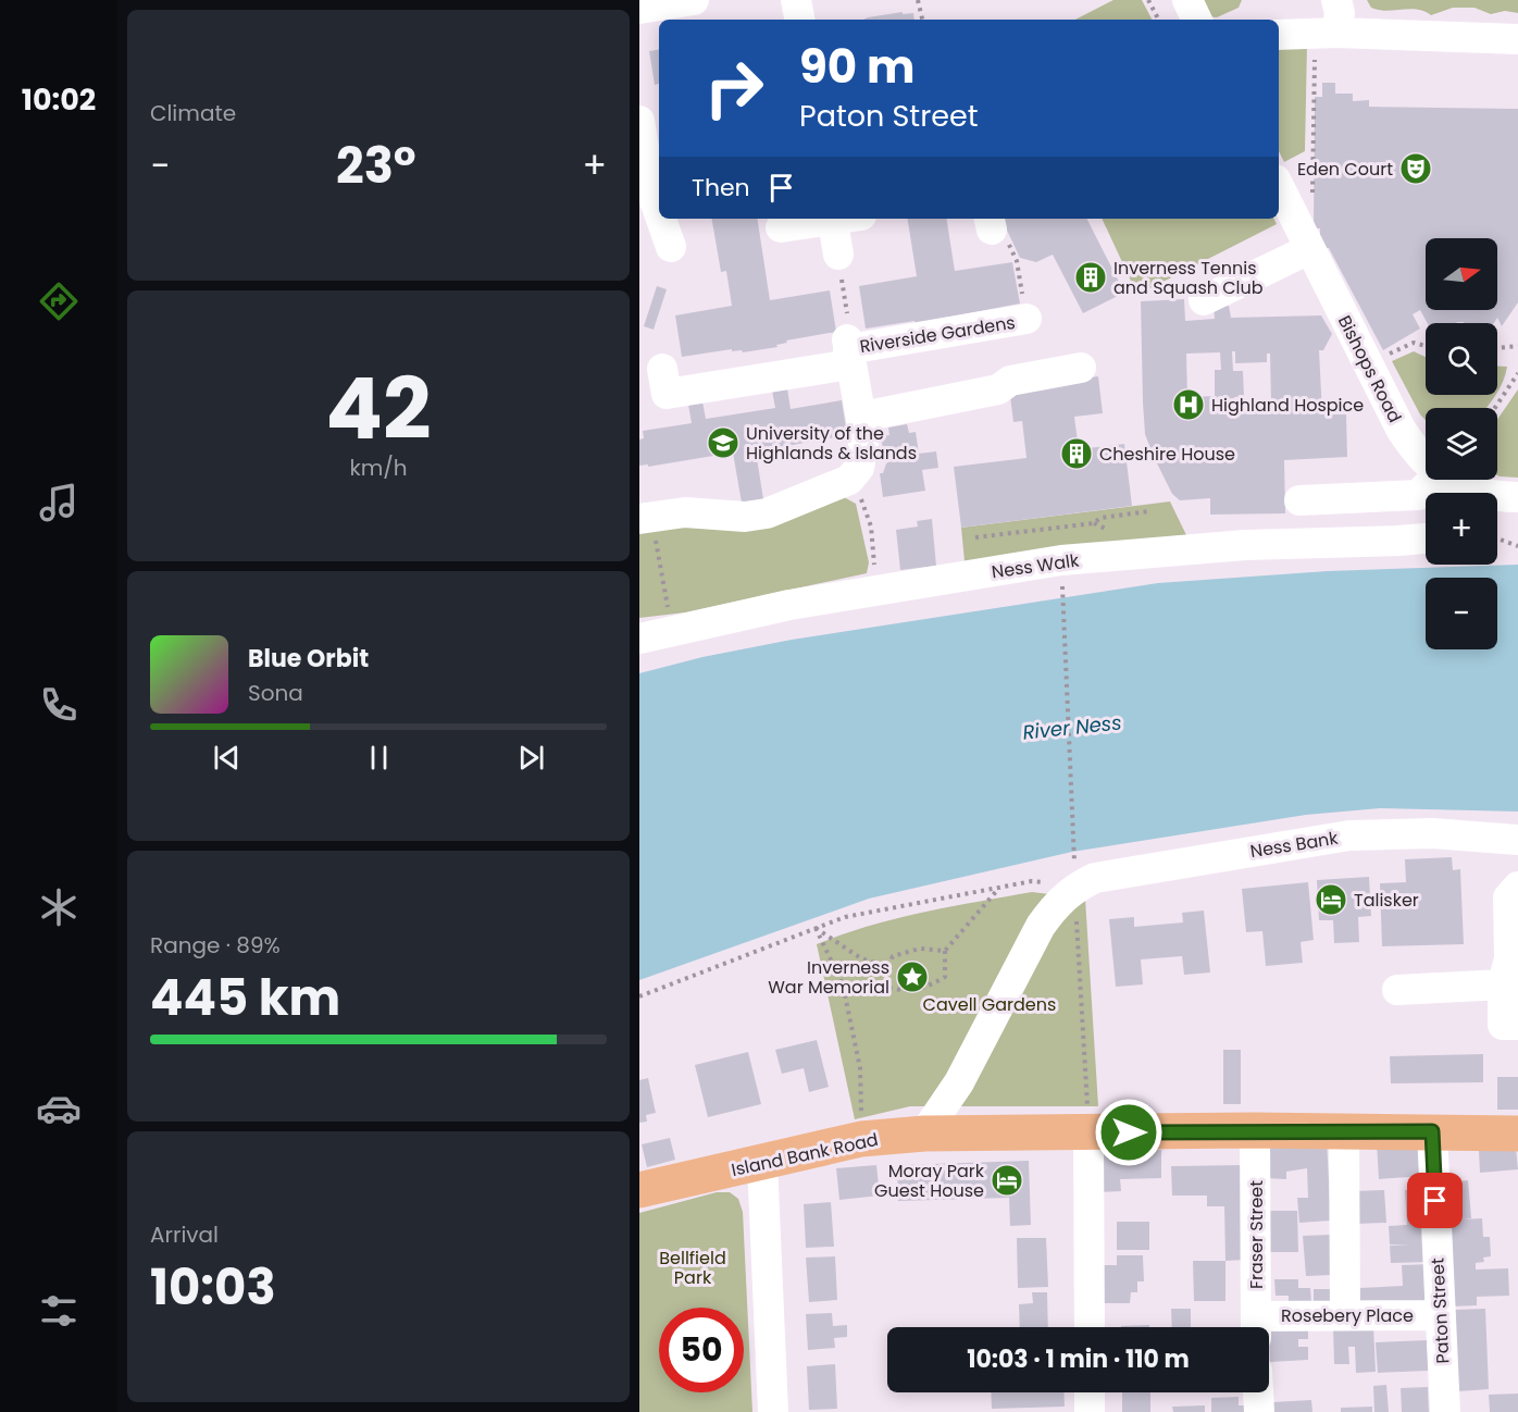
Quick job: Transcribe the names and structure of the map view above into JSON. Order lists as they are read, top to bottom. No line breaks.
{"streets":{"main road":["Island Bank Road"],"street":["Riverside Gardens","Bishops Road","Ness Walk","Ness Bank","Fraser Street","Paton Street","Rosebery Place"]},"crossings":[["Island Bank Road","Fraser Street"],["Island Bank Road","Paton Street"],["Fraser Street","Rosebery Place"],["Paton Street","Rosebery Place"]],"water":["River Ness"],"parks":["Cavell Gardens","Bellfield Park"],"places":{"theatre":["Eden Court"],"building":["Inverness Tennis and Squash Club","Cheshire House"],"hospital":["Highland Hospice"],"school or university":["University of the Highlands & Islands"],"hotel":["Talisker","Moray Park Guest House"],"place":["Inverness War Memorial"]},"north":"right","page":{"tabs":"10:02","tile":["Climate",["42","km/h"],["Range · 89%","445 km"],["Arrival","10:03"]],"turn":["90 m","Paton Street"],"heat":["−","23°","+"],"then":"Then","map_buttons":["+","−"],"song":["Blue Orbit","Sona"],"limit":"50","trip":"10:03 · 1 min · 110 m"}}
